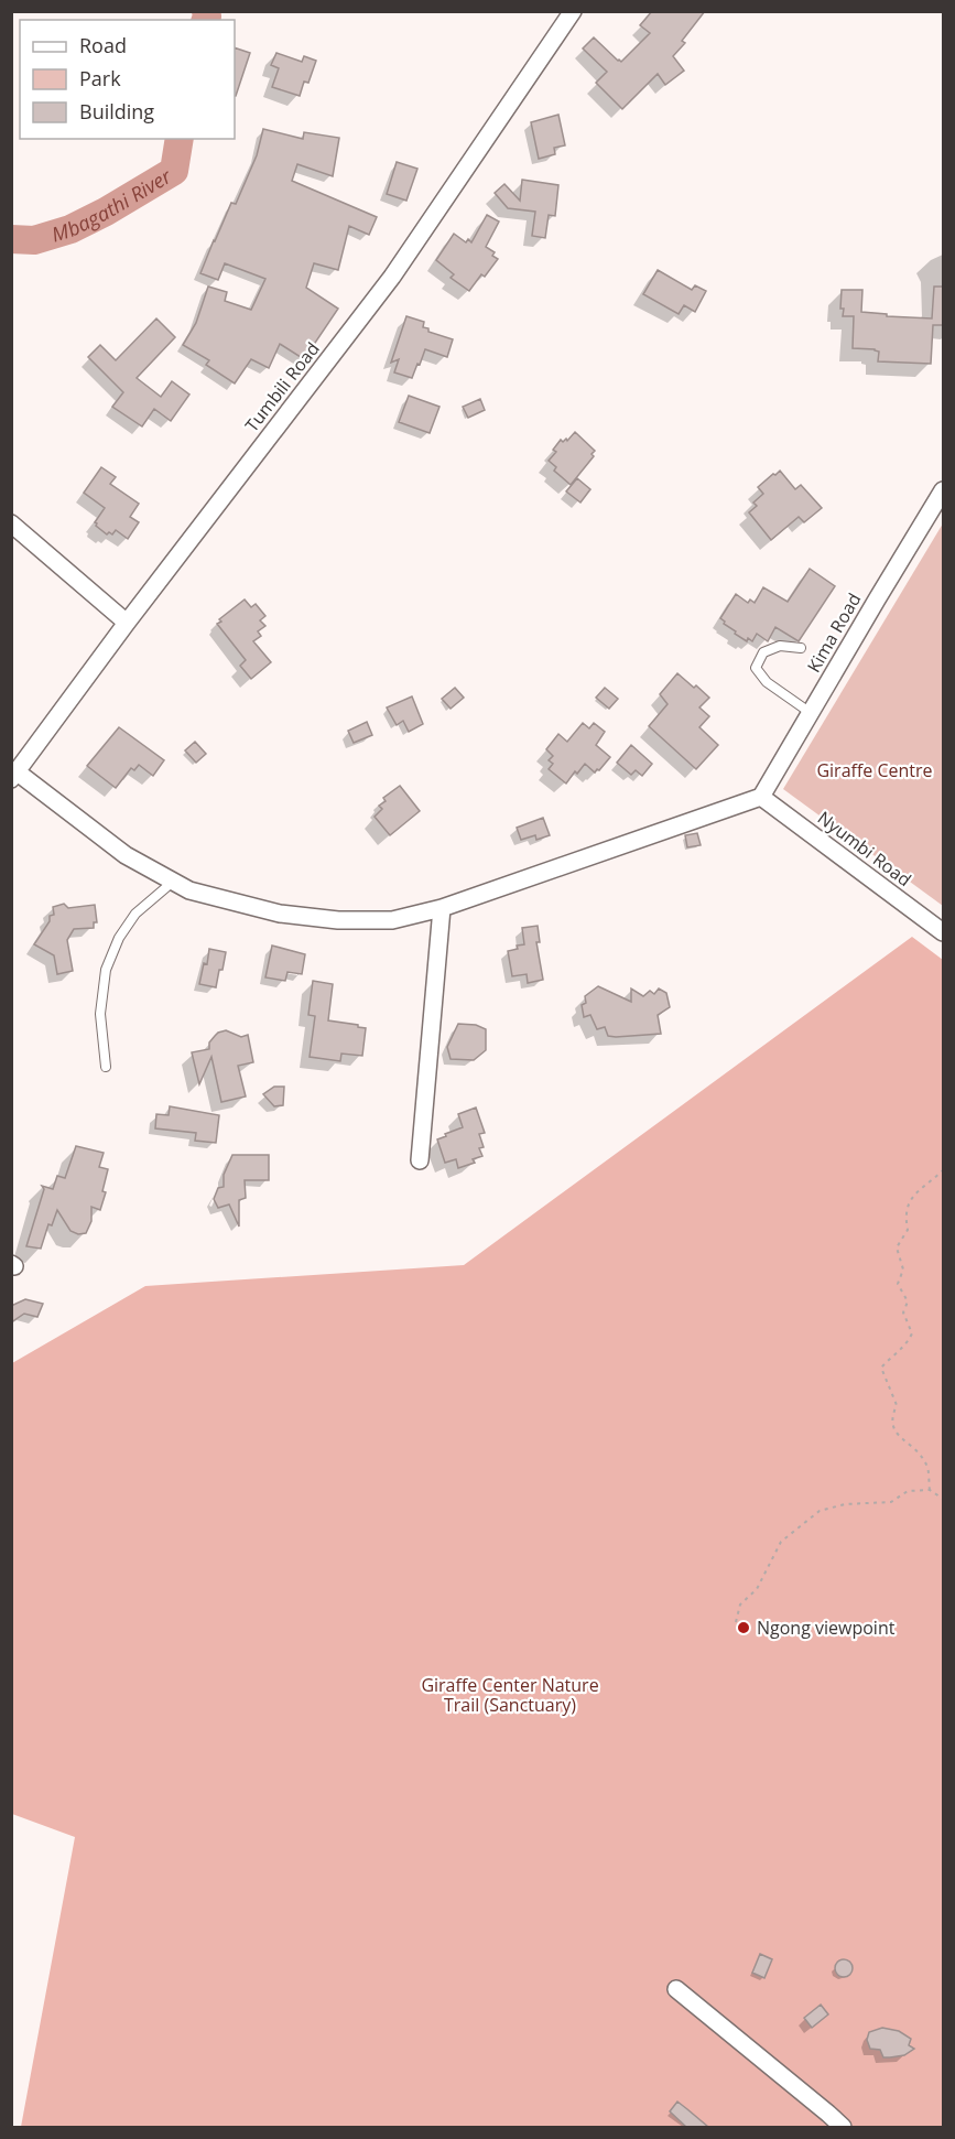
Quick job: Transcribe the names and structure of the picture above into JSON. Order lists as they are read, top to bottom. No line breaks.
{"streets":{"street":["Tumbili Road","Kima Road","Nyumbi Road"]},"crossings":[["Kima Road","Nyumbi Road"]],"water":["Mbagathi River"],"parks":["Giraffe Centre","Giraffe Center Nature Trail (Sanctuary)"],"places":["Ngong viewpoint"],"legend":["Road","Park","Building"]}
